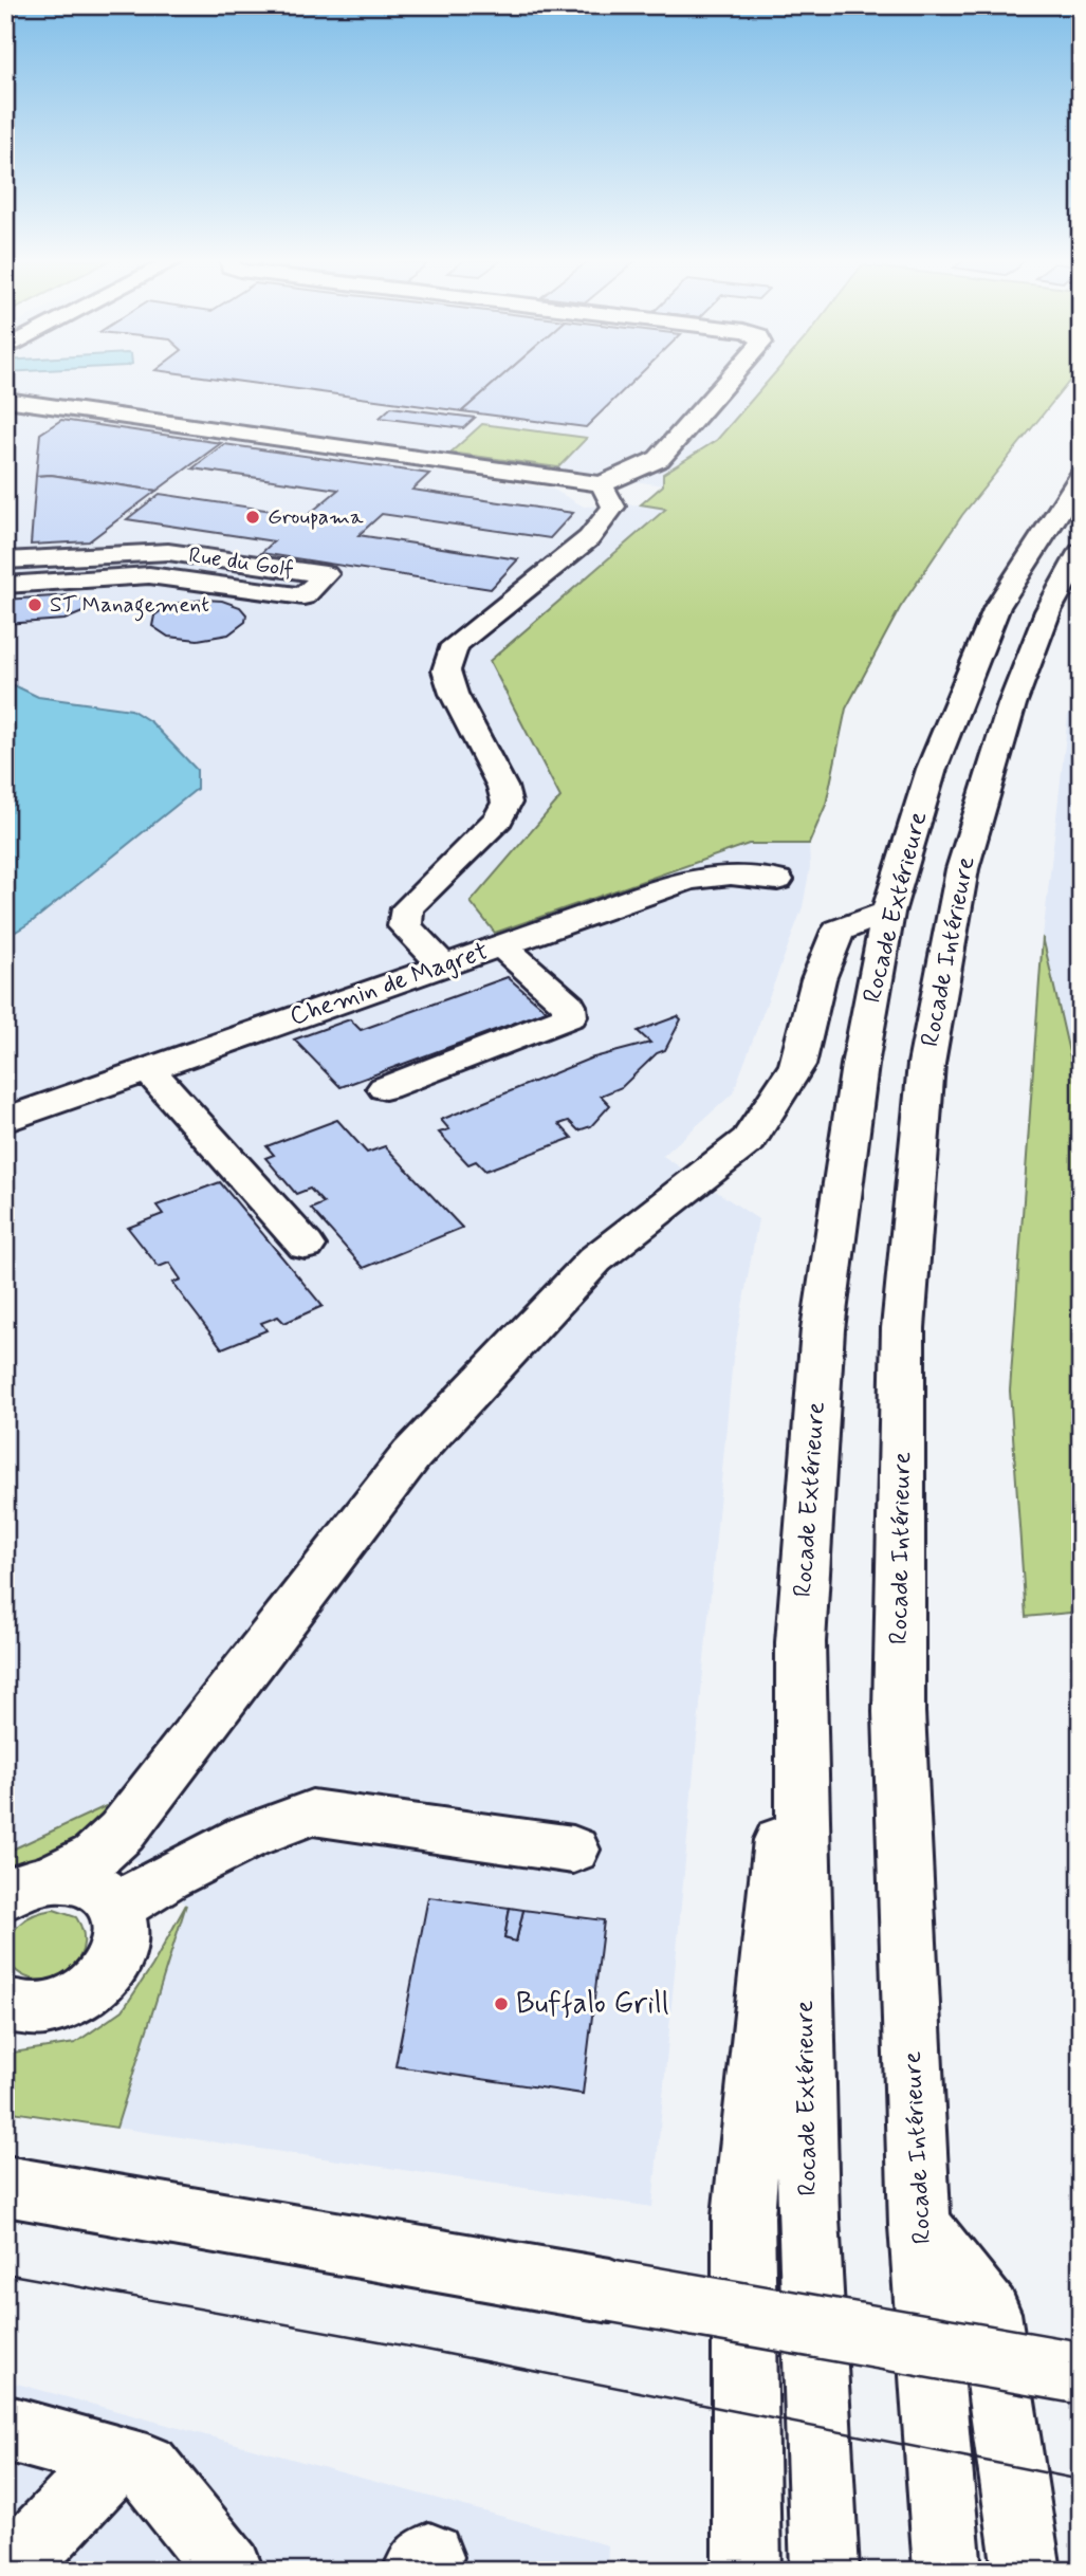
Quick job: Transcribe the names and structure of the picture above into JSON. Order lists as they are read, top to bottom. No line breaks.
{"streets":{"main road":["Rocade Extérieure","Rocade Intérieure","Chemin de Magret"]},"places":["Groupama","ST Management","Buffalo Grill"]}
